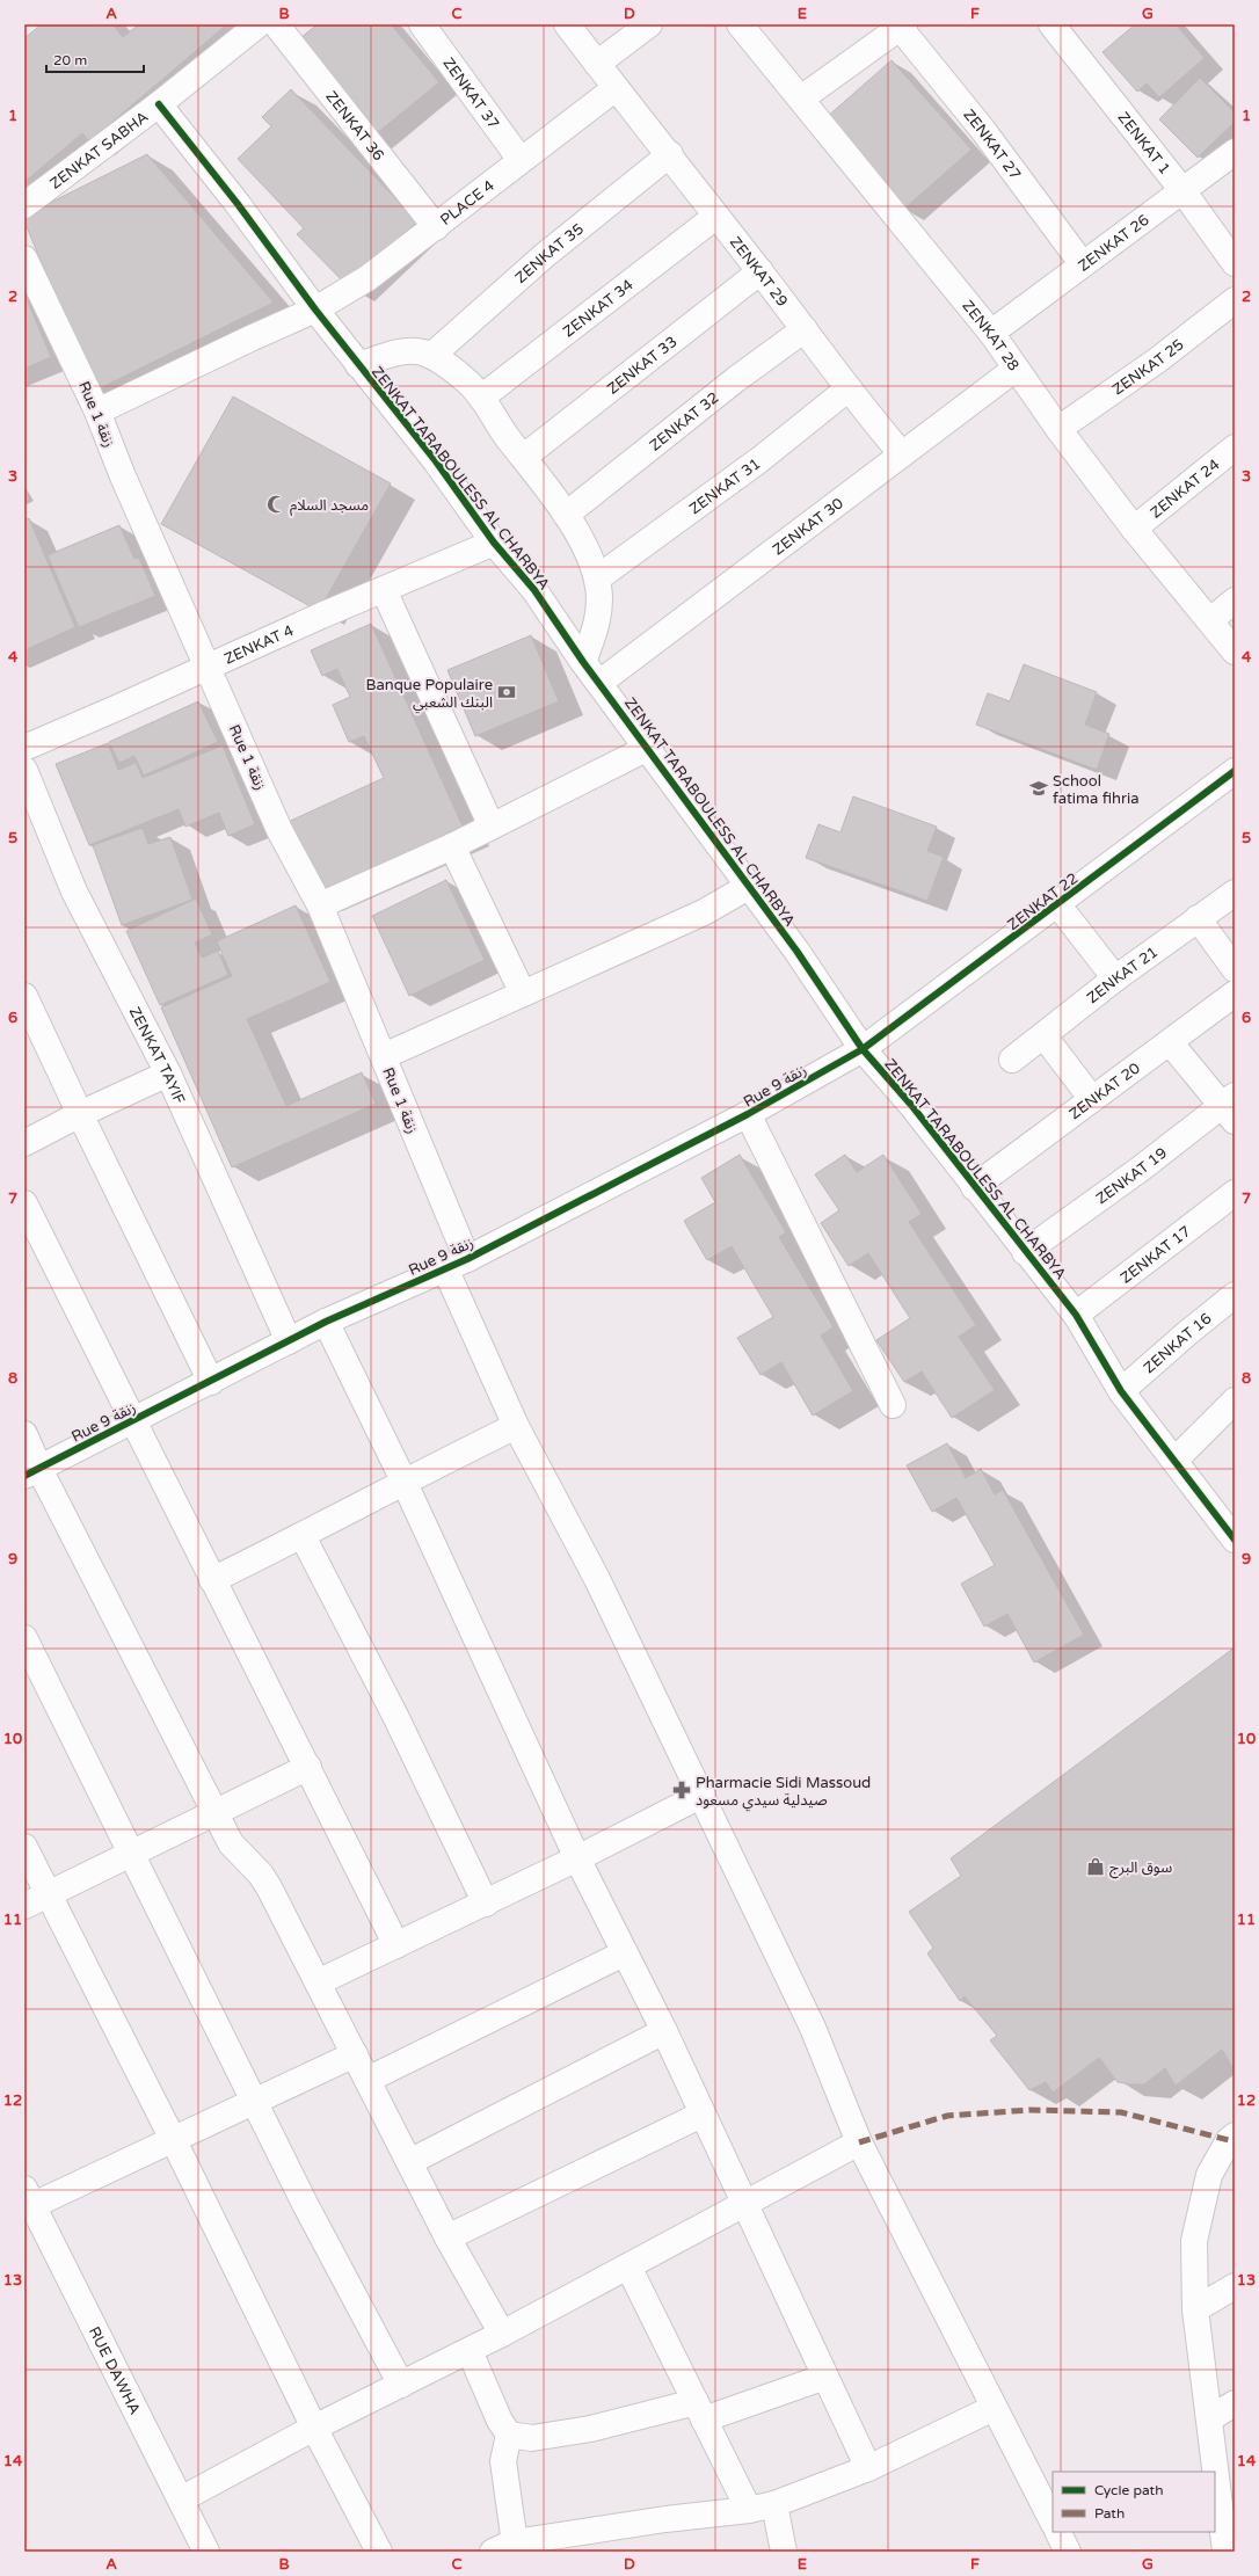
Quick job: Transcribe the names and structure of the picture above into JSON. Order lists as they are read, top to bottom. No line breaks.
{"streets":{"street":["ZENKAT 37","ZENKAT 36","ZENKAT 1","ZENKAT 27","ZENKAT SABHA","PLACE 4","ZENKAT 26","ZENKAT 35","ZENKAT 29","ZENKAT 34","ZENKAT 28","ZENKAT 33","ZENKAT 25","Rue 1 زنقة","ZENKAT 32","ZENKAT TARABOULESS AL CHARBYA","ZENKAT 31","ZENKAT 24","ZENKAT 30","ZENKAT 4","ZENKAT 22","ZENKAT 21","ZENKAT TAYIF","Rue 9 زنقة","ZENKAT 20","ZENKAT 19","ZENKAT 17","ZENKAT 16","RUE DAWHA"]},"crossings":[["ZENKAT 37","PLACE 4"],["ZENKAT 36","PLACE 4"],["ZENKAT 1","ZENKAT 26"],["ZENKAT 27","ZENKAT 26"],["ZENKAT 27","ZENKAT 28"],["ZENKAT SABHA","ZENKAT TARABOULESS AL CHARBYA"],["PLACE 4","ZENKAT 29"],["PLACE 4","Rue 1 زنقة"],["PLACE 4","ZENKAT TARABOULESS AL CHARBYA"],["ZENKAT 26","ZENKAT 28"],["ZENKAT 35","ZENKAT 29"],["ZENKAT 29","ZENKAT 34"],["ZENKAT 29","ZENKAT 33"],["ZENKAT 29","ZENKAT 32"],["ZENKAT 29","ZENKAT 31"],["ZENKAT 29","ZENKAT 30"],["ZENKAT 28","ZENKAT 25"],["ZENKAT 28","ZENKAT 24"],["ZENKAT 28","ZENKAT 30"],["Rue 1 زنقة","ZENKAT 4"],["Rue 1 زنقة","Rue 9 زنقة"],["ZENKAT TARABOULESS AL CHARBYA","ZENKAT 30"],["ZENKAT TARABOULESS AL CHARBYA","ZENKAT 4"],["ZENKAT TARABOULESS AL CHARBYA","ZENKAT 22"],["ZENKAT TARABOULESS AL CHARBYA","Rue 9 زنقة"],["ZENKAT TARABOULESS AL CHARBYA","ZENKAT 20"],["ZENKAT TARABOULESS AL CHARBYA","ZENKAT 19"],["ZENKAT TARABOULESS AL CHARBYA","ZENKAT 17"],["ZENKAT TARABOULESS AL CHARBYA","ZENKAT 16"],["ZENKAT 22","Rue 9 زنقة"],["ZENKAT TAYIF","Rue 9 زنقة"]],"places":{"mosque":["مسجد السلام"],"bank":["Banque Populaire البنك الشعبي"],"school or university":["School fatima fihria"],"pharmacy":["Pharmacie Sidi Massoud صيدلية سيدي مسعود"],"shop":["سوق البرج"]},"legend":["Cycle path","Path"],"scale_bar":"20 m","grid":{"columns":["A","B","C","D","E","F","G"],"rows":["1","2","3","4","5","6","7","8","9","10","11","12","13","14"]}}
